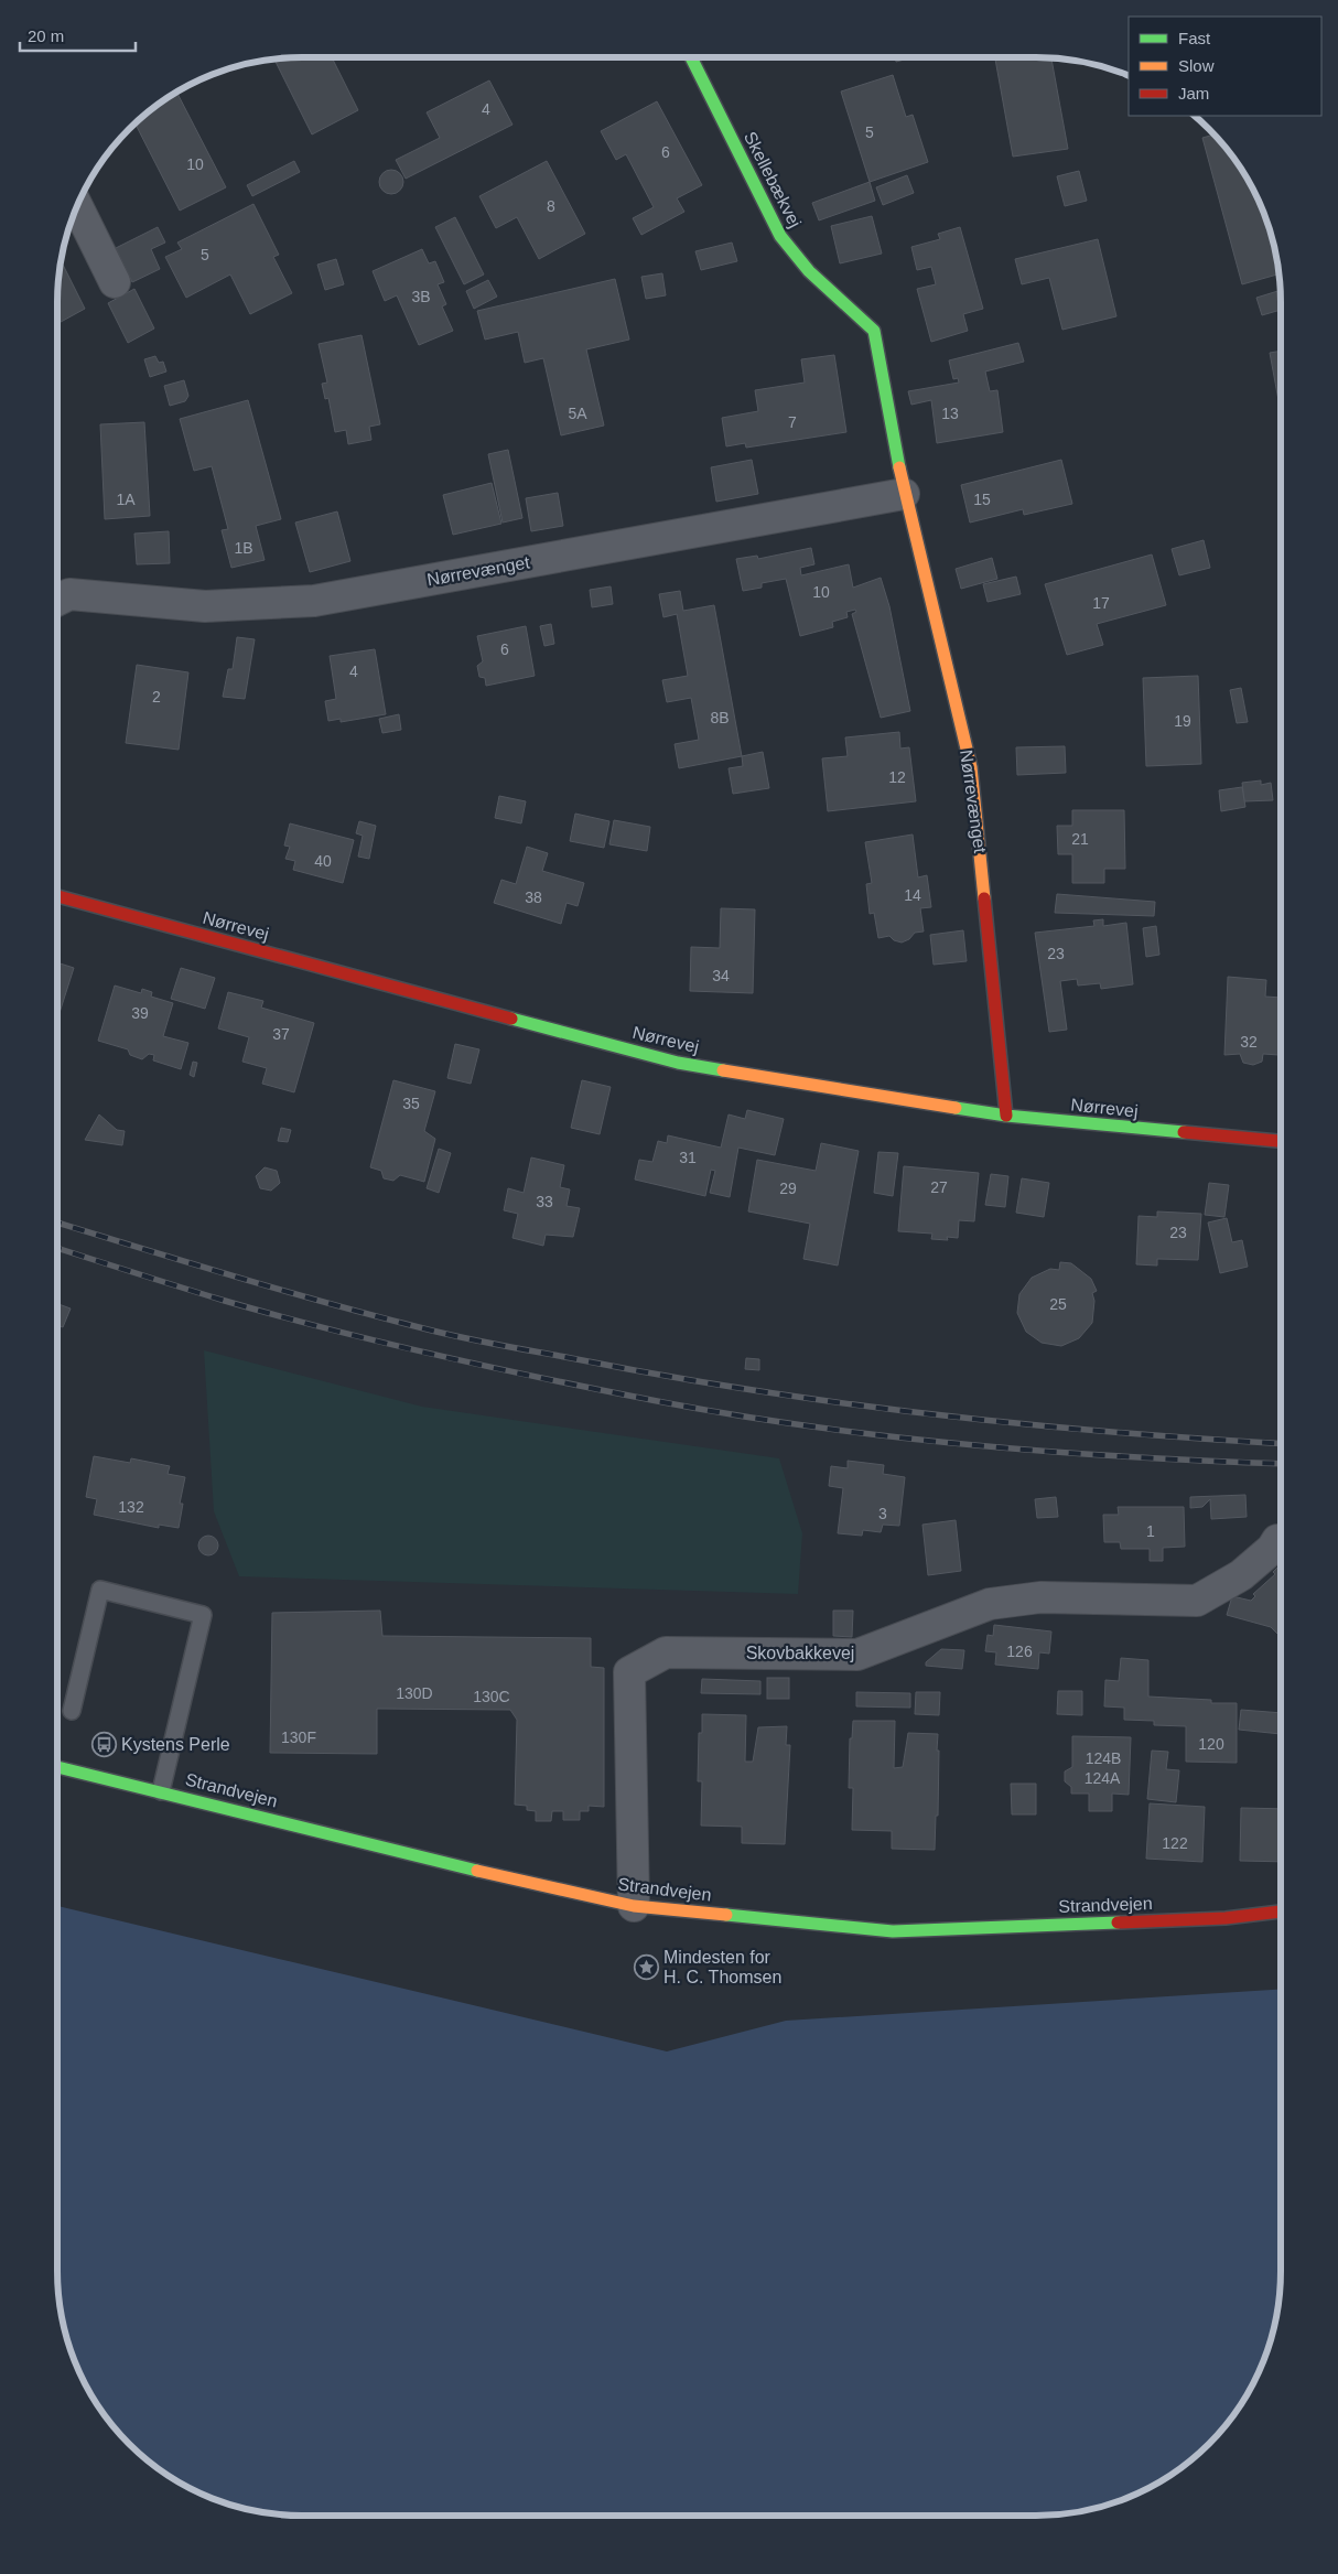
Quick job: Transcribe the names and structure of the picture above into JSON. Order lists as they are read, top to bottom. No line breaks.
{"streets":{"street":["Skellebækvej","Nørrevænget","Nørrevej","Skovbakkevej","Strandvejen"]},"crossings":[["Skellebækvej","Nørrevænget"],["Nørrevænget","Nørrevej"],["Skovbakkevej","Strandvejen"]],"places":{"bus stop":["Kystens Perle"],"place":["Mindesten for H. C. Thomsen"]},"house_numbers":["4","5","6","10","8","5","3B","5A","13","7","1A","15","1B","10","17","6","4","2","8B","19","12","21","40","14","38","23","34","39","37","32","35","31","27","29","33","23","25","132","3","1","126","130D","130C","130F","120","124B","124A","122"],"legend":["Fast","Slow","Jam"],"scale_bar":"20 m"}
